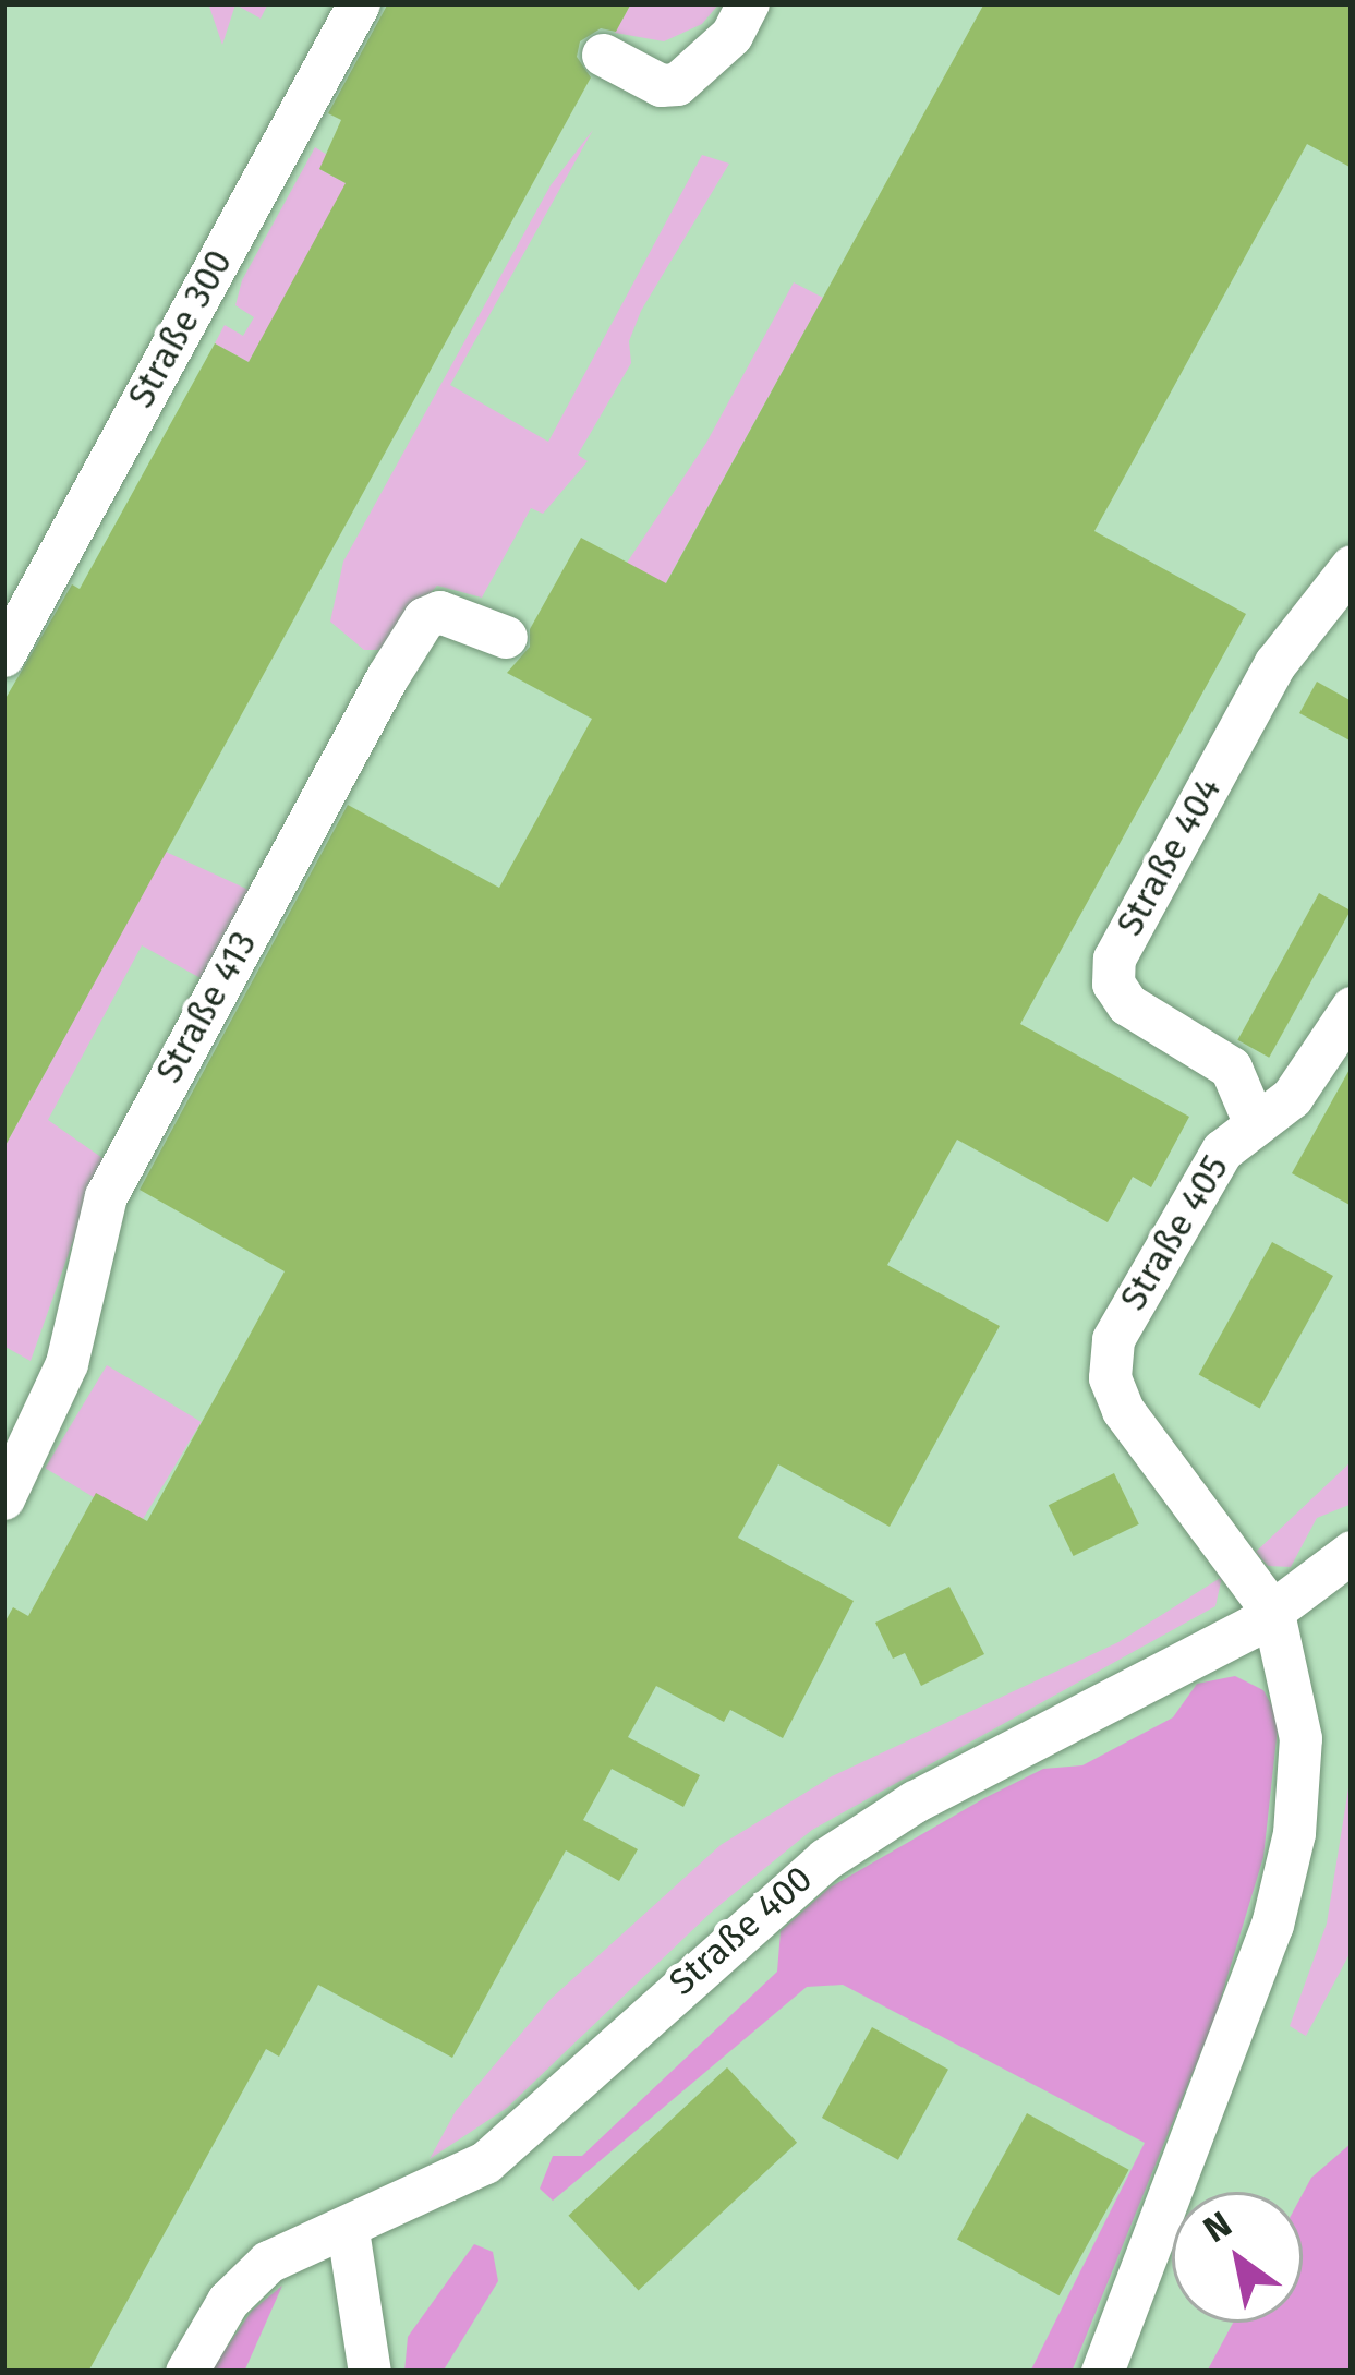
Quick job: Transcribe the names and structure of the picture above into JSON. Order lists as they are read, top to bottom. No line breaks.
{"streets":{"street":["Straße 300","Straße 404","Straße 413","Straße 405","Straße 400"]},"crossings":[["Straße 404","Straße 405"],["Straße 405","Straße 400"]],"north":"top left"}
